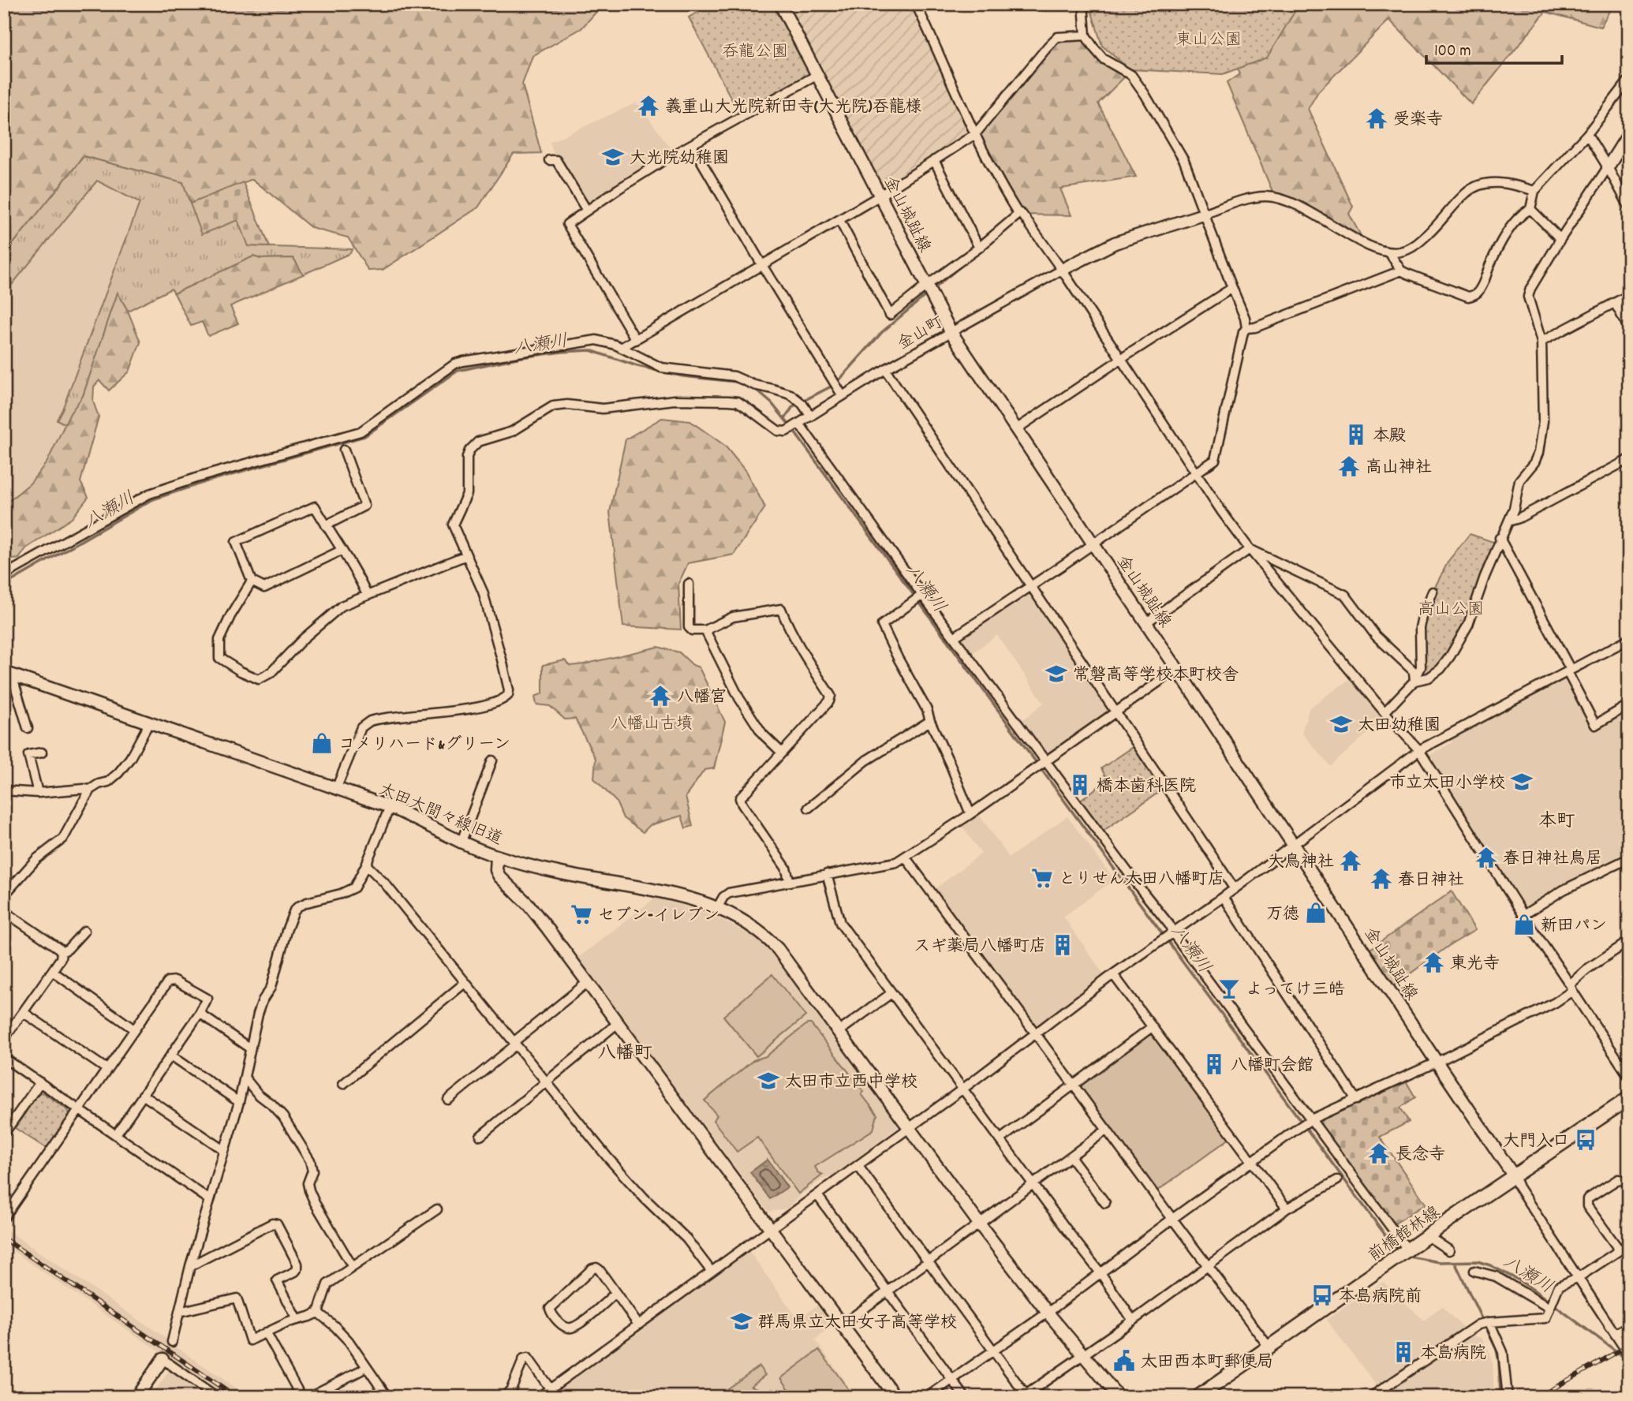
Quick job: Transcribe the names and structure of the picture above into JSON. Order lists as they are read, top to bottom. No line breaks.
{"streets":{"main road":["前橋館林線"],"street":["金山城趾線","金山町","太田大間々線旧道"]},"crossings":[["金山城趾線","金山町"],["金山城趾線","前橋館林線"]],"districts":["本町","八幡町"],"water":["八瀬川"],"parks":["東山公園","呑龍公園","高山公園","八幡山古墳"],"places":{"temple":["義重山大光院新田寺(大光院)吞龍様","受楽寺","高山神社","八幡宮","春日神社鳥居","大鳥神社","春日神社","東光寺","長念寺"],"school or university":["大光院幼稚園","常磐高等学校本町校舎","太田幼稚園","市立太田小学校","太田市立西中学校","群馬県立太田女子高等学校"],"building":["本殿","橋本歯科医院","スギ薬局八幡町店","八幡町会館","本島病院"],"shop":["コメリハード&グリーン","万徳","新田パン"],"supermarket":["とりせん太田八幡町店","セブン-イレブン"],"bar":["よってけ三皓"],"bus stop":["大門入口","本島病院前"],"public building":["太田西本町郵便局"]},"scale_bar":"100 m"}
